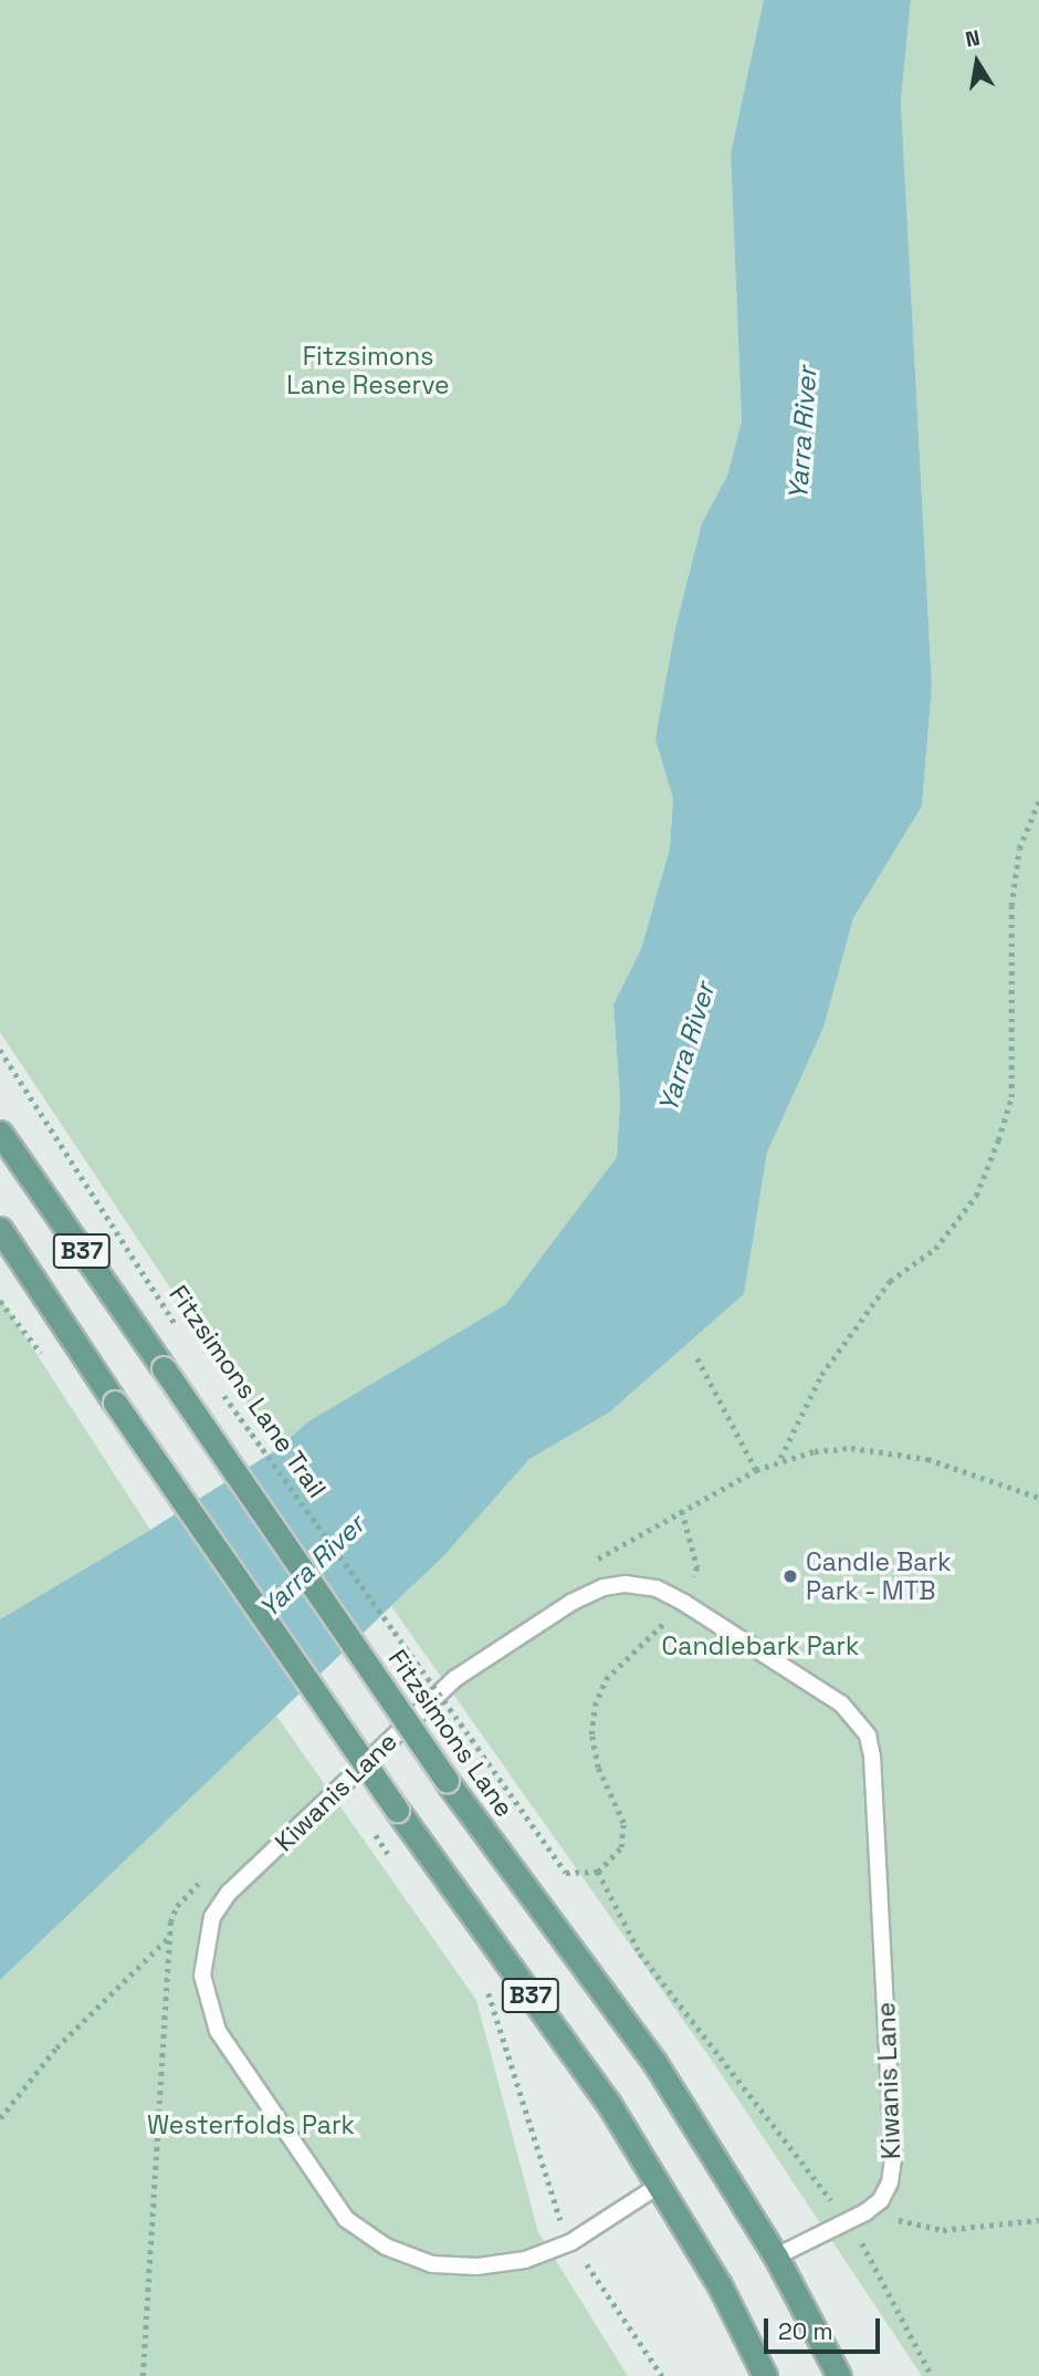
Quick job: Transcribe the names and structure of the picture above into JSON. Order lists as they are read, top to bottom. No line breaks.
{"streets":{"main road":["B37","Fitzsimons Lane"],"lane":["Kiwanis Lane"],"path":["Fitzsimons Lane Trail"]},"crossings":[["B37","Kiwanis Lane"],["Fitzsimons Lane","Kiwanis Lane"]],"water":["Yarra River"],"parks":["Fitzsimons Lane Reserve","Candlebark Park","Westerfolds Park"],"places":["Candle Bark Park - MTB"],"scale_bar":"20 m","north":"top"}
